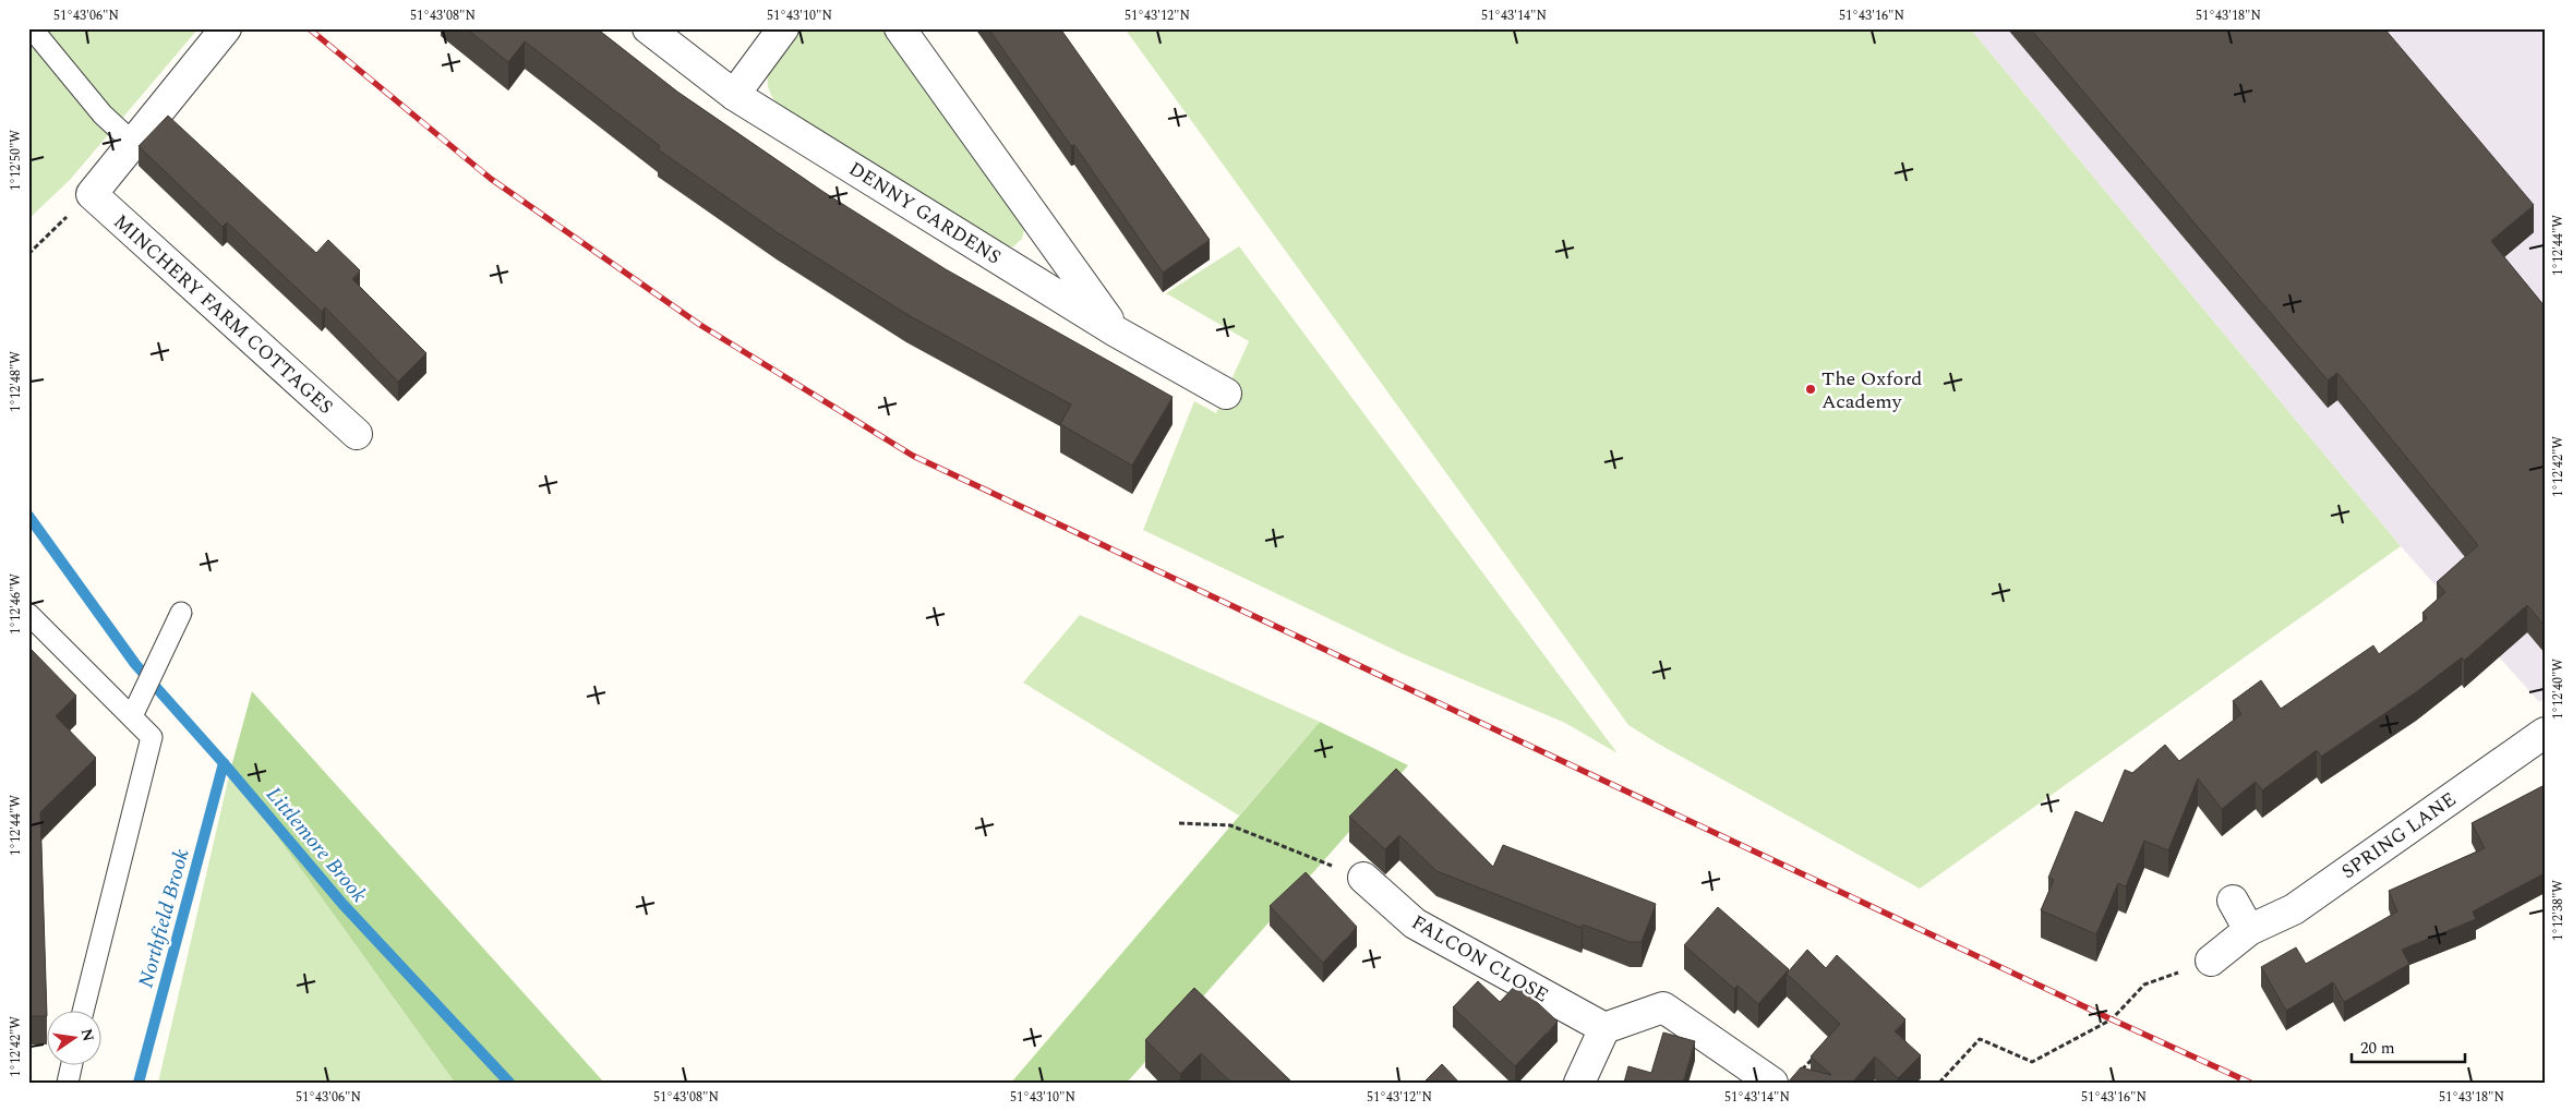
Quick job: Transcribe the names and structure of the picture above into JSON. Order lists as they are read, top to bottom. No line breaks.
{"streets":{"street":["DENNY GARDENS","MINCHERY FARM COTTAGES","SPRING LANE","FALCON CLOSE"]},"water":["Littlemore Brook","Northfield Brook"],"places":["The Oxford Academy"],"scale_bar":"20 m","north":"right","coordinates":["51°43'06\"N","51°43'08\"N","51°43'10\"N","51°43'12\"N","51°43'14\"N","51°43'16\"N","51°43'18\"N","1°12'50\"W","1°12'44\"W","1°12'48\"W","1°12'42\"W","1°12'46\"W","1°12'40\"W","1°12'38\"W"]}
